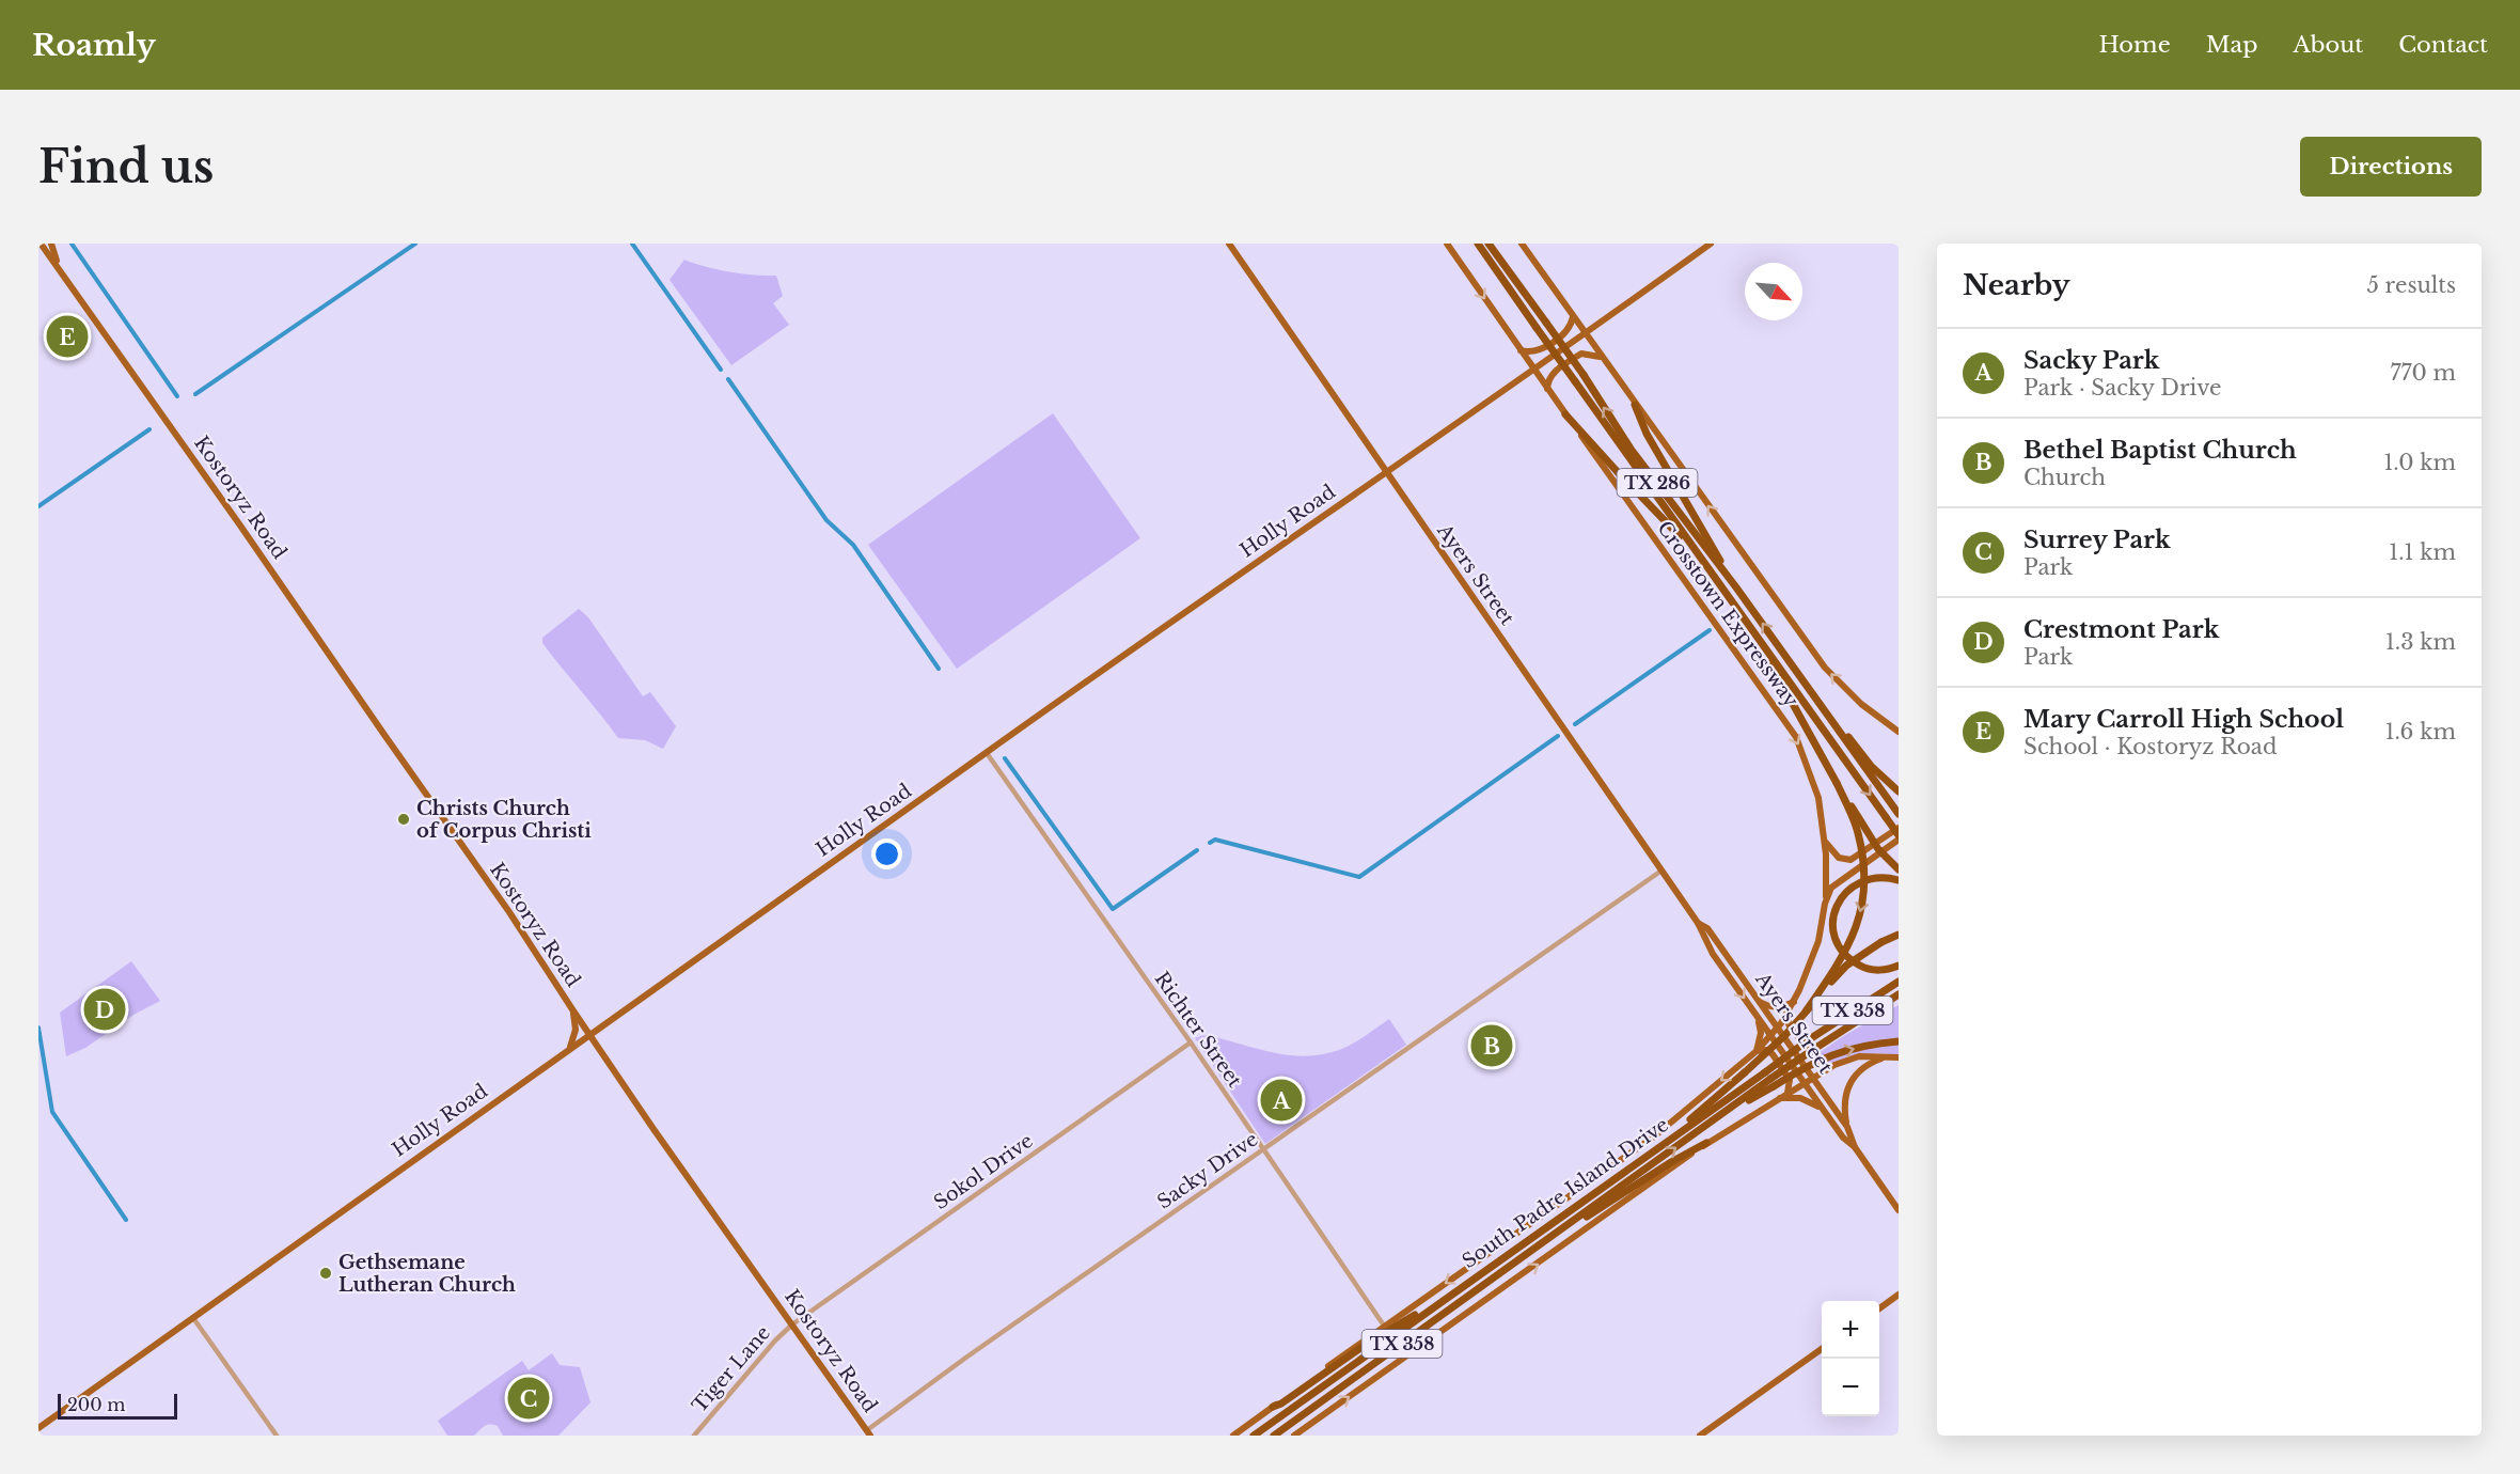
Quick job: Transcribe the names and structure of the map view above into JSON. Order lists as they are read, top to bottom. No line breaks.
{"streets":{"highway":["TX 286","Crosstown Expressway","TX 358","South Padre Island Drive"],"main road":["Kostoryz Road","Holly Road","Ayers Street"],"street":["Richter Street","Sacky Drive","Sokol Drive","Tiger Lane"]},"crossings":[["Kostoryz Road","Holly Road"],["Kostoryz Road","Sacky Drive"],["Kostoryz Road","Sokol Drive"],["Kostoryz Road","Tiger Lane"],["Holly Road","Ayers Street"],["Holly Road","Crosstown Expressway"],["Holly Road","Richter Street"],["Ayers Street","Crosstown Expressway"],["Ayers Street","Sacky Drive"],["Crosstown Expressway","Richter Street"],["Richter Street","Sacky Drive"],["Richter Street","Sokol Drive"],["Sokol Drive","Tiger Lane"]],"places":["Christs Church of Corpus Christi","Gethsemane Lutheran Church"],"scale_bar":"200 m","north":"bottom right","page":{"header":"Roamly","nav":["Home","Map","About","Contact"],"buttons":"Directions","title":"Find us","heading":["Nearby","5 results"],"pins":["E","D","B","A","C"],"list":[{"mark":"A","name":"Sacky Park","note":"Park · Sacky Drive","value":"770 m"},{"mark":"B","name":"Bethel Baptist Church","note":"Church","value":"1.0 km"},{"mark":"C","name":"Surrey Park","note":"Park","value":"1.1 km"},{"mark":"D","name":"Crestmont Park","note":"Park","value":"1.3 km"},{"mark":"E","name":"Mary Carroll High School","note":"School · Kostoryz Road","value":"1.6 km"}],"map_buttons":["+","−"],"scale":"200 m"}}
